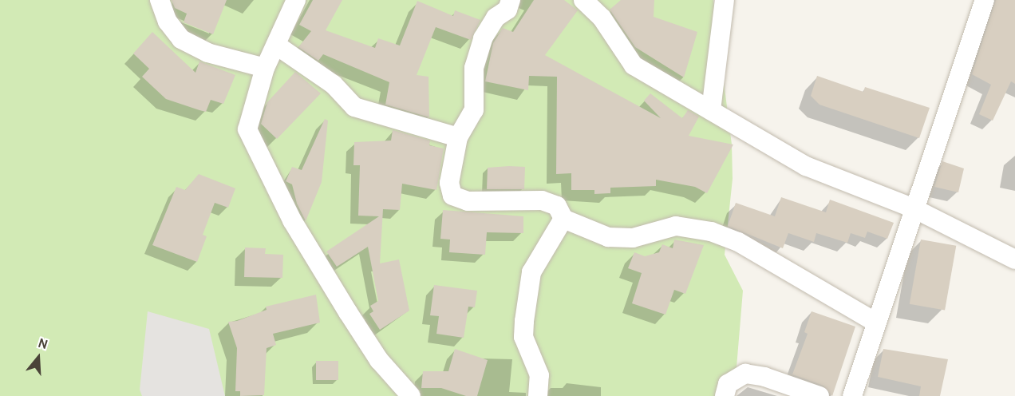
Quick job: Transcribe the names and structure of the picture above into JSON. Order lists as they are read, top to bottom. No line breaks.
{"north":"top"}
